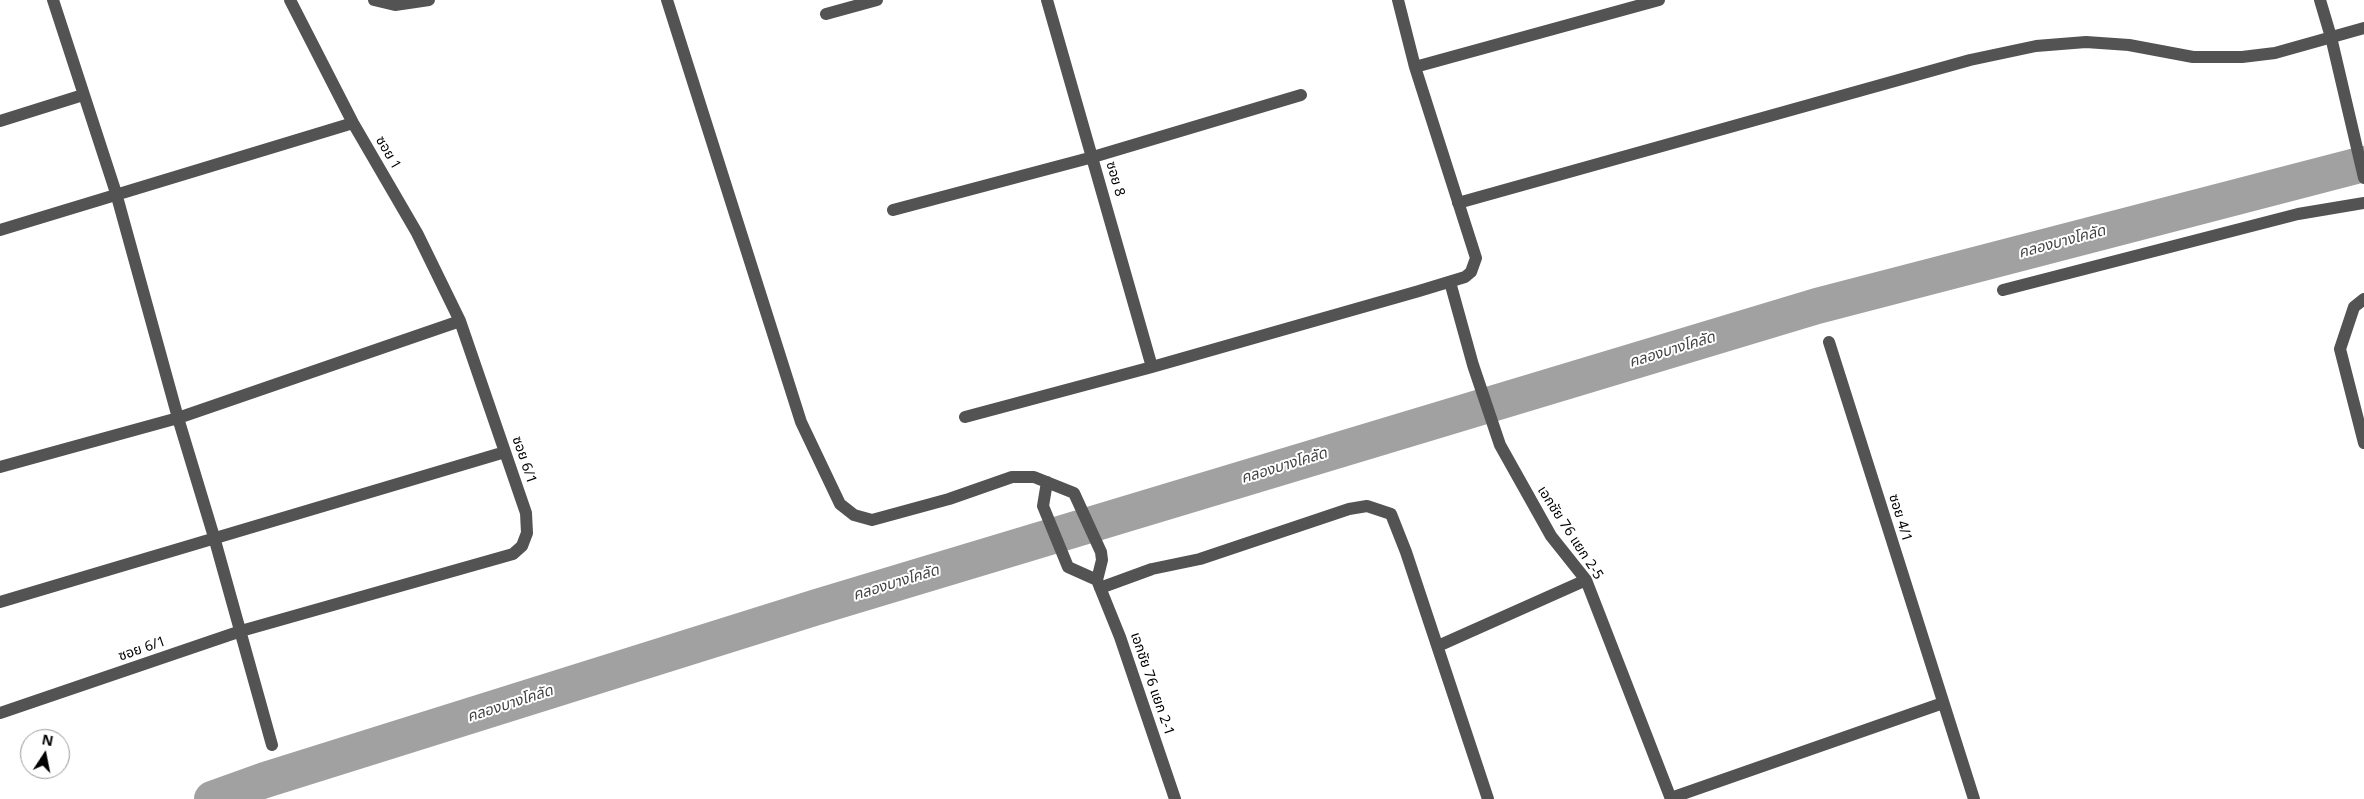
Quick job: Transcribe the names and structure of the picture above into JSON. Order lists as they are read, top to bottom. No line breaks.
{"streets":{"street":["ซอย 1","ซอย 8","ซอย 6/1","ซอย 4/1","เอกชัย 76 แยก 2-5","เอกชัย 76 แยก 2-1"]},"crossings":[["ซอย 1","ซอย 6/1"]],"water":["คลองบางโคลัด"],"north":"top"}
